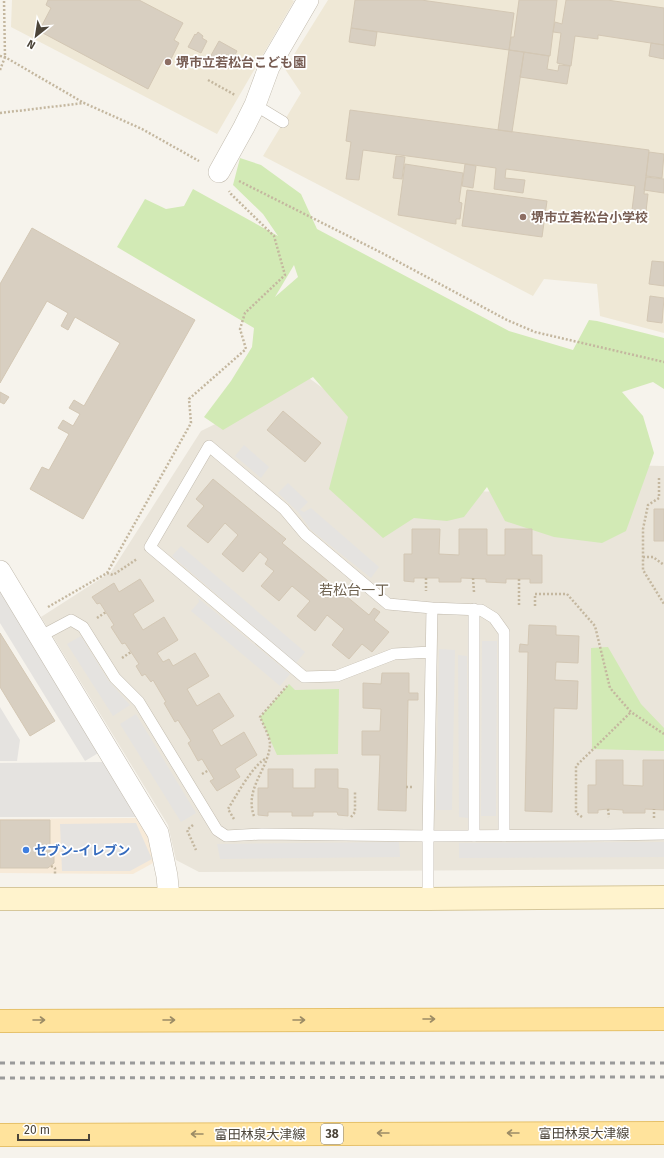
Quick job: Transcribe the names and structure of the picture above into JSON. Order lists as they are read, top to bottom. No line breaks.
{"streets":{"main road":["富田林泉大津線","38"]},"districts":["若松台一丁"],"places":["堺市立若松台こども園","堺市立若松台小学校","セブン-イレブン"],"scale_bar":"20 m","north":"bottom left"}
